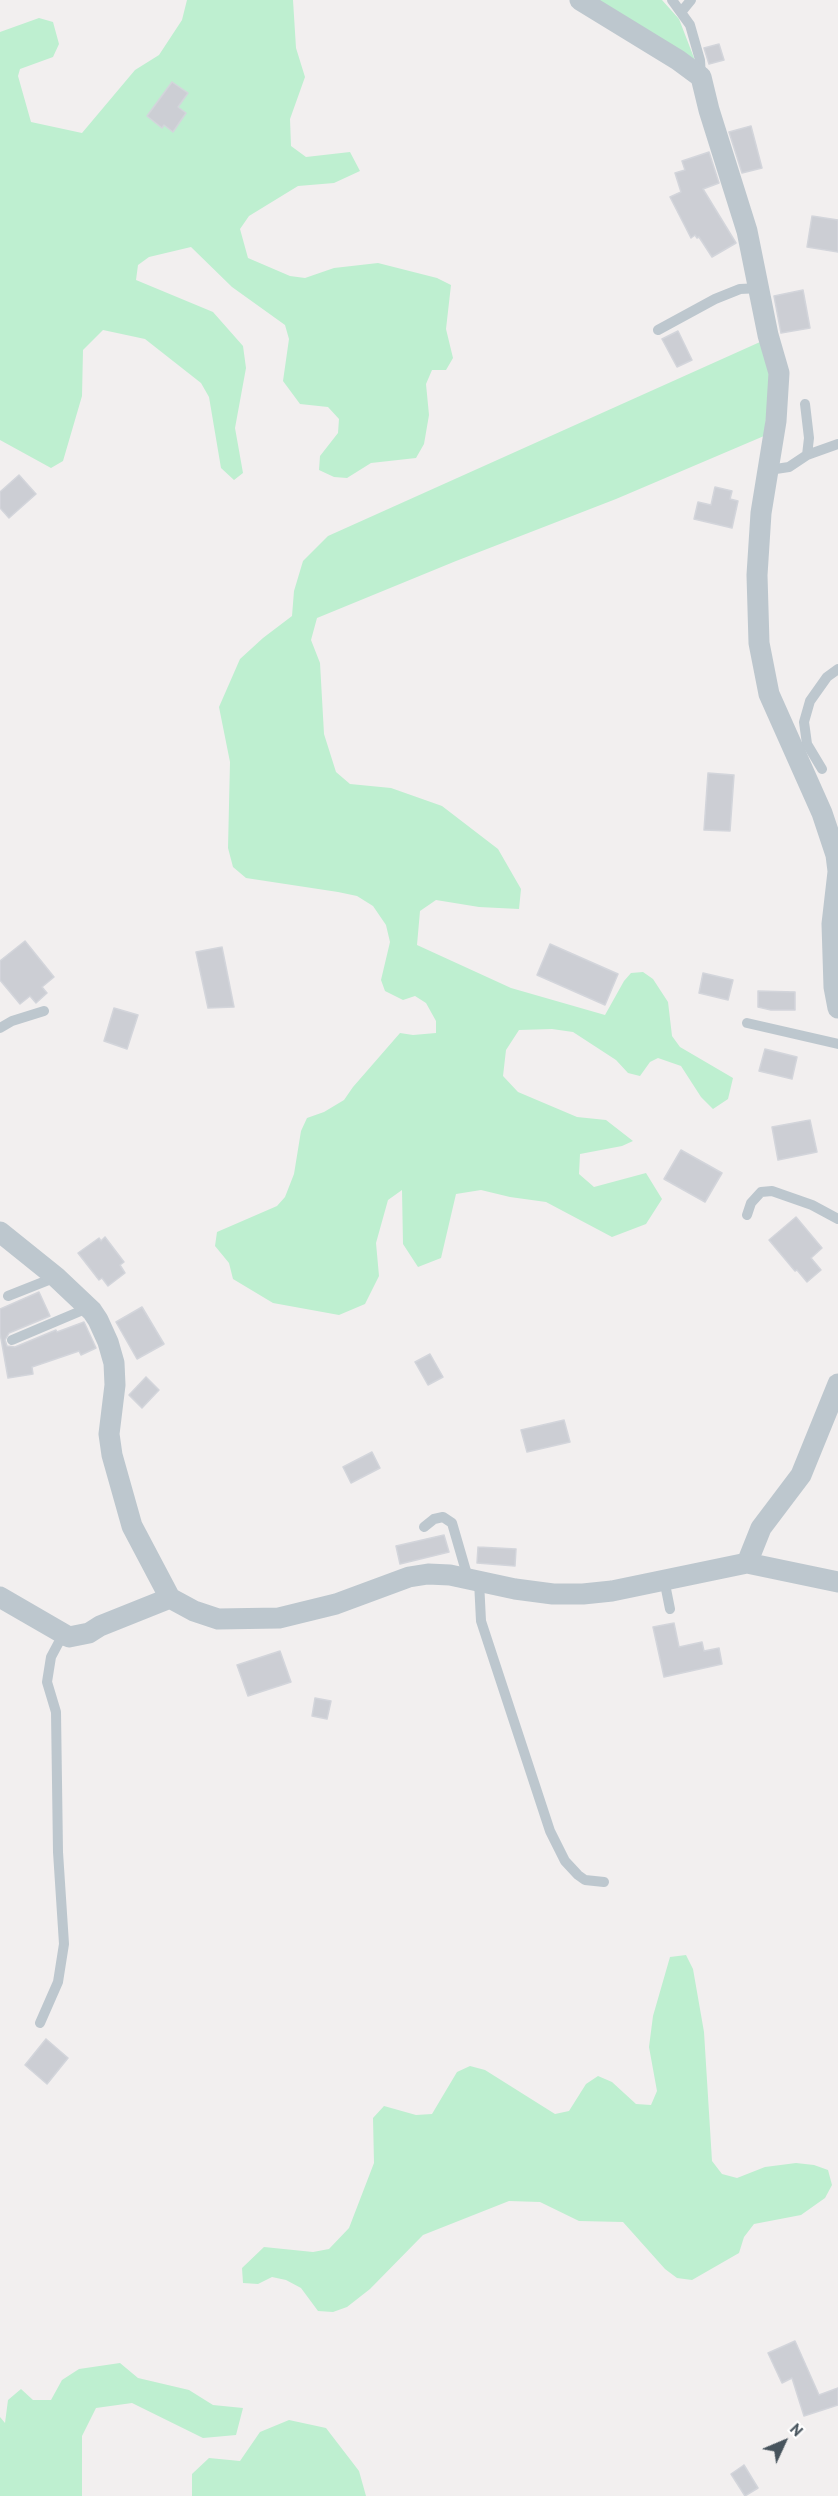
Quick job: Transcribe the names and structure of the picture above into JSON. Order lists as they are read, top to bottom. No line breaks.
{"north":"top right"}
